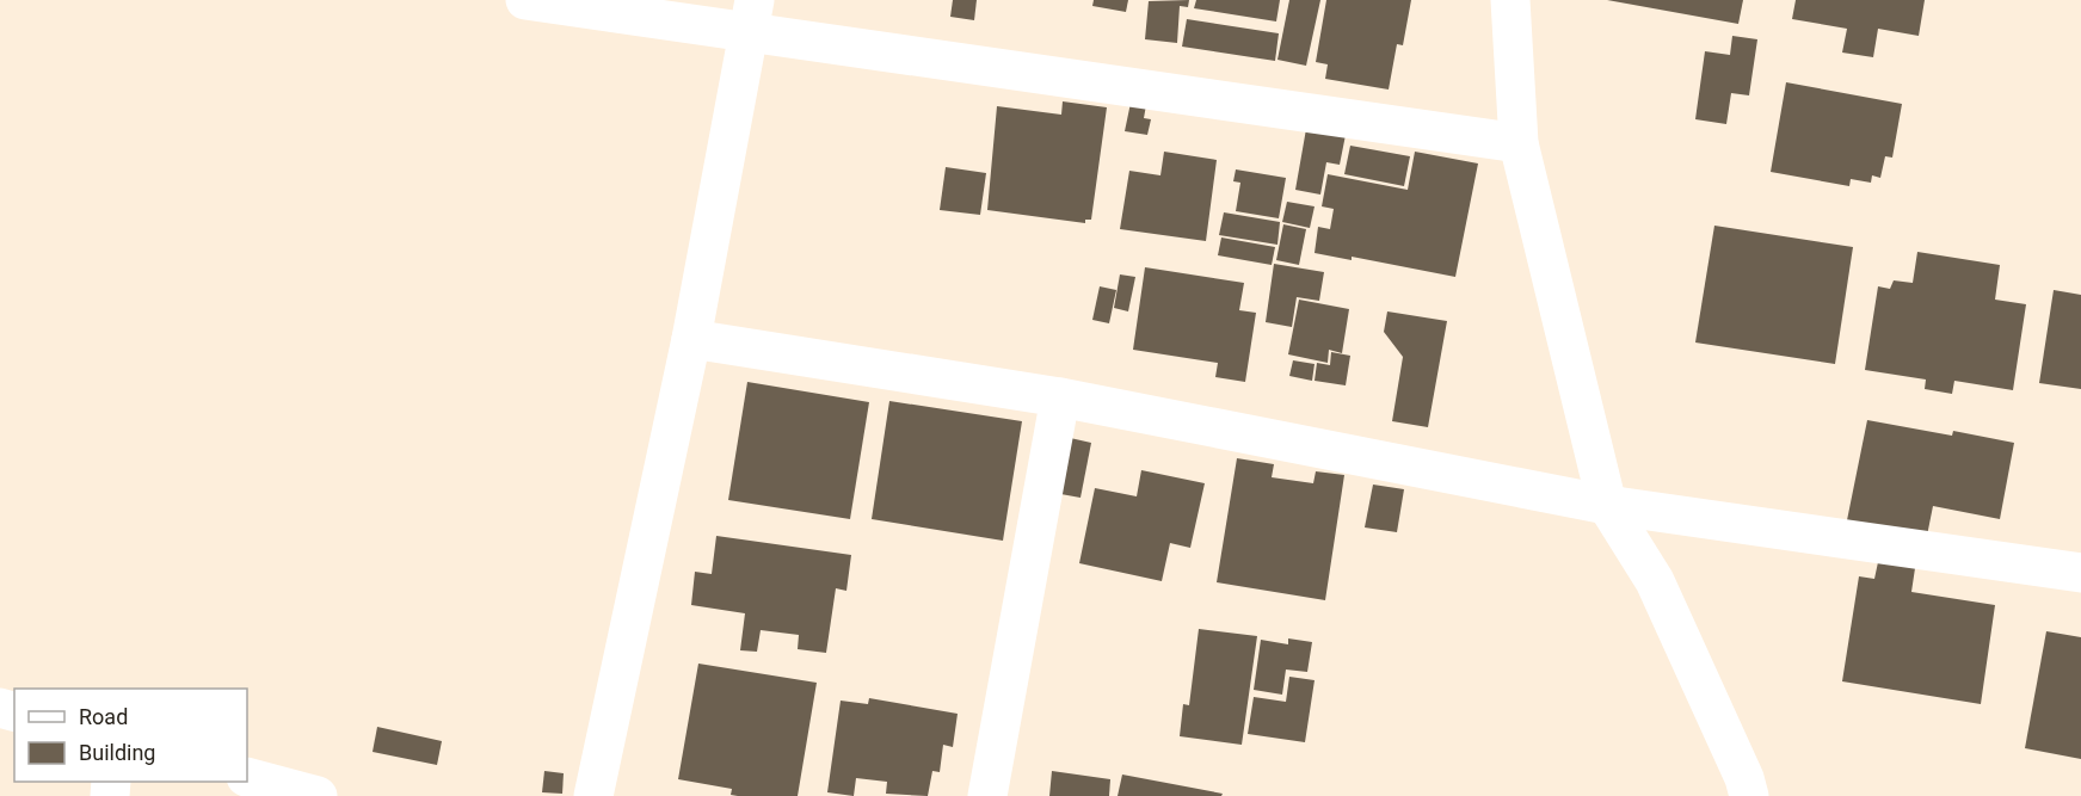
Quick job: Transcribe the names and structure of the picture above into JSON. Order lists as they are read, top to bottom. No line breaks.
{"legend":["Road","Building"]}
